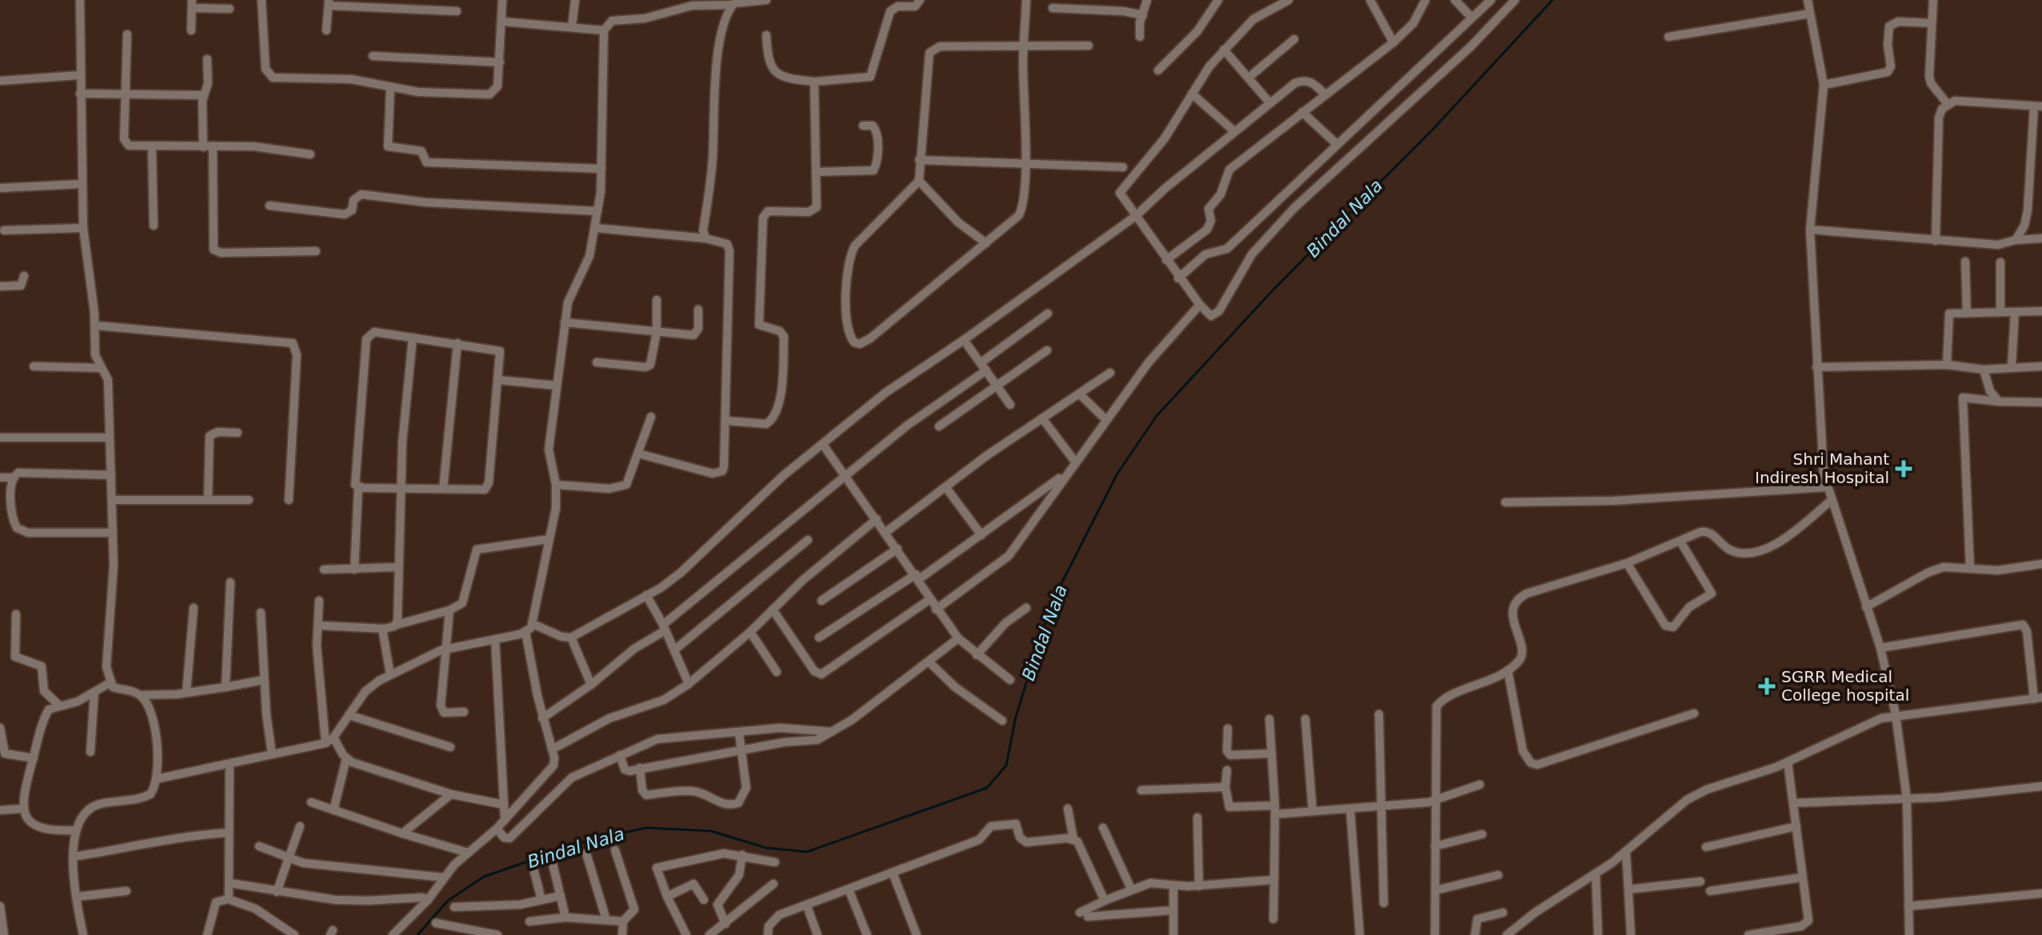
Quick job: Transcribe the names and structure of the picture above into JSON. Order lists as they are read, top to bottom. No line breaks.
{"water":["Bindal Nala"],"places":{"health":["Shri Mahant Indiresh Hospital","SGRR Medical College hospital"]}}
